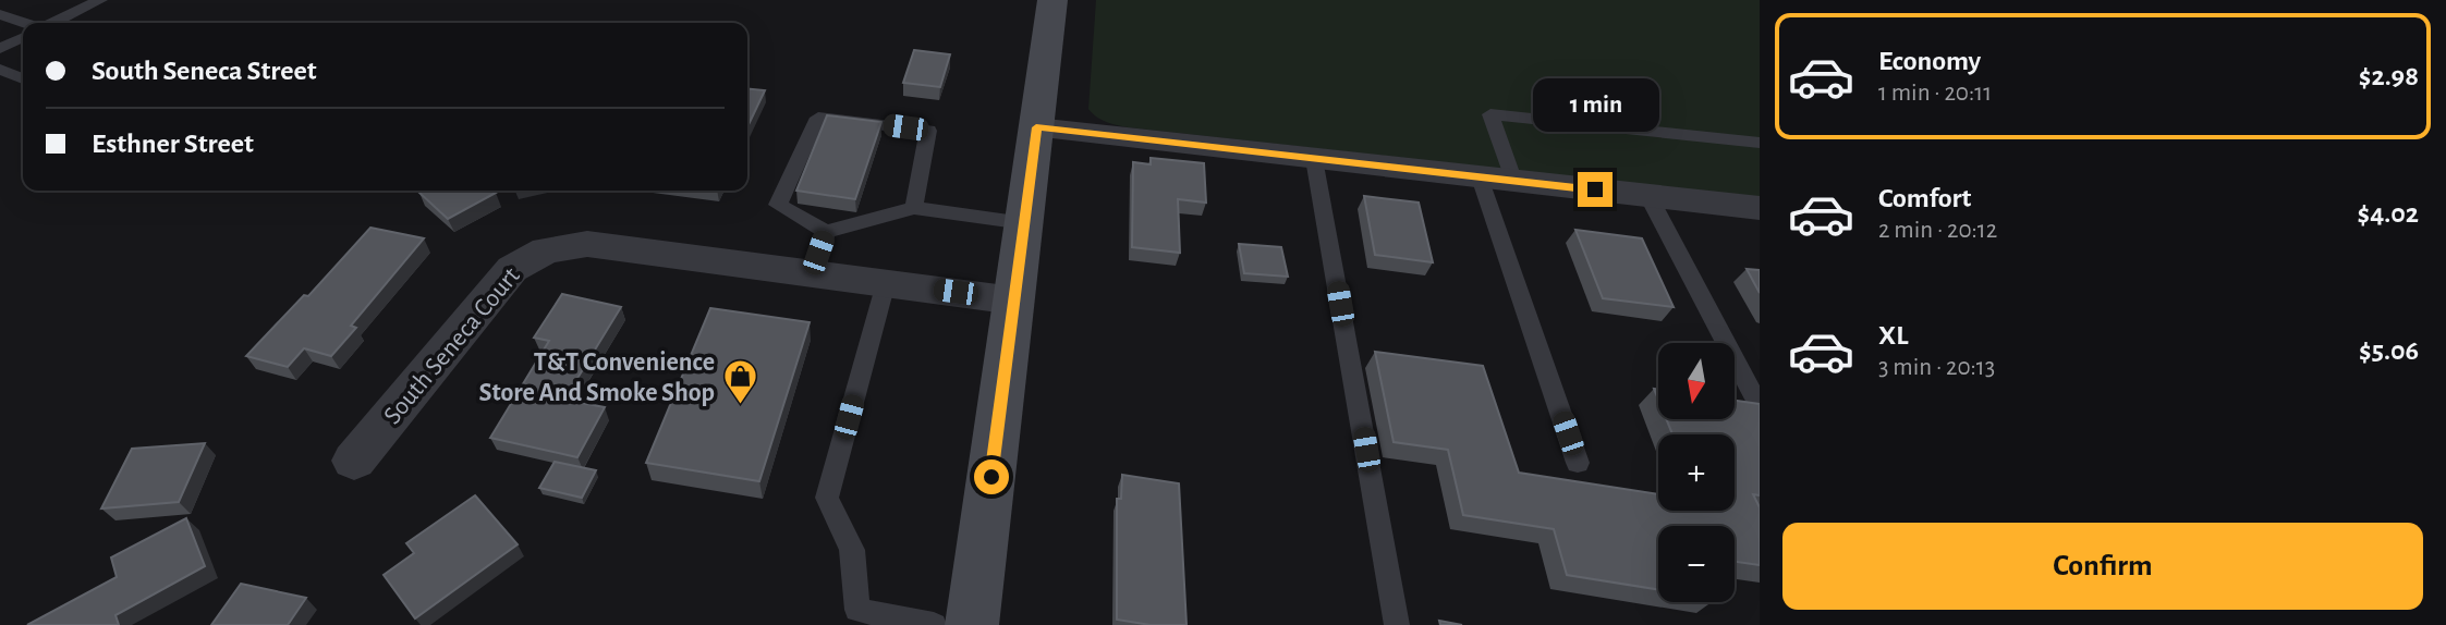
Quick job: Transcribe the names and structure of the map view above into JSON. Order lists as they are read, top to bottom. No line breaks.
{"streets":{"street":["South Seneca Court"]},"places":{"shop":["T&T Convenience Store And Smoke Shop"]},"north":"bottom","page":{"list":[{"name":"Economy","note":"1 min · 20:11","value":"$2.98"},{"name":"Comfort","note":"2 min · 20:12","value":"$4.02"},{"name":"XL","note":"3 min · 20:13","value":"$5.06"}],"banner":["South Seneca Street","Esthner Street"],"bubble":"1 min","map_buttons":["+","−"],"buttons":"Confirm"}}
